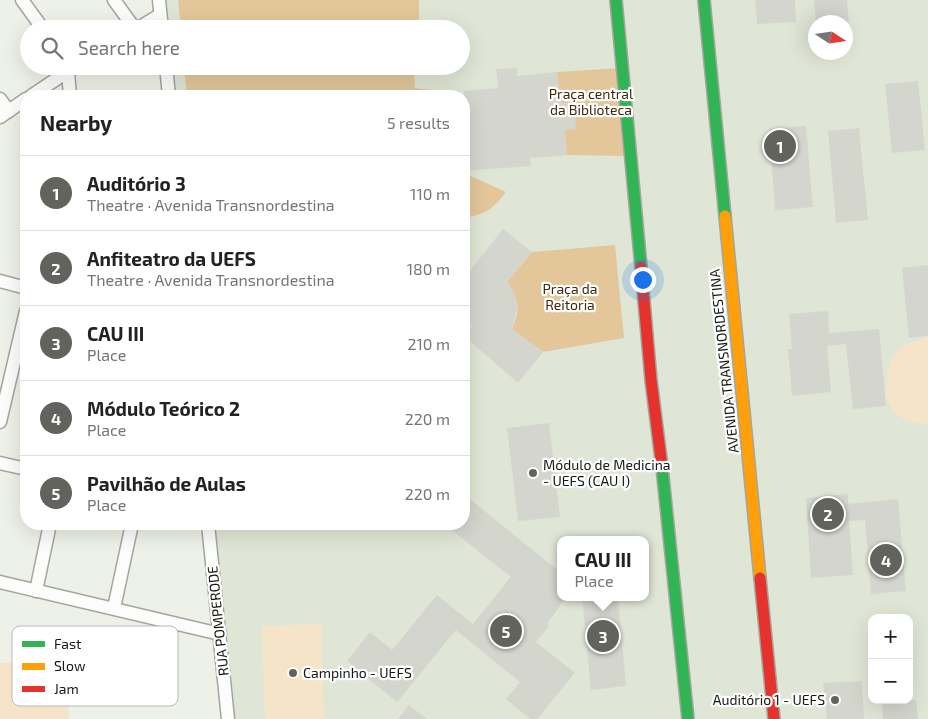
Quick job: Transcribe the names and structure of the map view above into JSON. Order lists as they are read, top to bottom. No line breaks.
{"streets":{"street":["AVENIDA TRANSNORDESTINA","RUA POMPERODE"]},"parks":["Praça central da Biblioteca","Praça da Reitoria"],"places":["Módulo de Medicina - UEFS (CAU I)","Campinho - UEFS","Auditório 1 - UEFS"],"legend":["Fast","Slow","Jam"],"north":"right","page":{"search":"Search here","heading":["Nearby","5 results"],"pins":["1","2","4","5","3"],"list":[{"mark":"1","name":"Auditório 3","note":"Theatre · Avenida Transnordestina","value":"110 m"},{"mark":"2","name":"Anfiteatro da UEFS","note":"Theatre · Avenida Transnordestina","value":"180 m"},{"mark":"3","name":"CAU III","note":"Place","value":"210 m"},{"mark":"4","name":"Módulo Teórico 2","note":"Place","value":"220 m"},{"mark":"5","name":"Pavilhão de Aulas","note":"Place","value":"220 m"}],"popup":["CAU III","Place"],"map_buttons":["+","−"]}}
